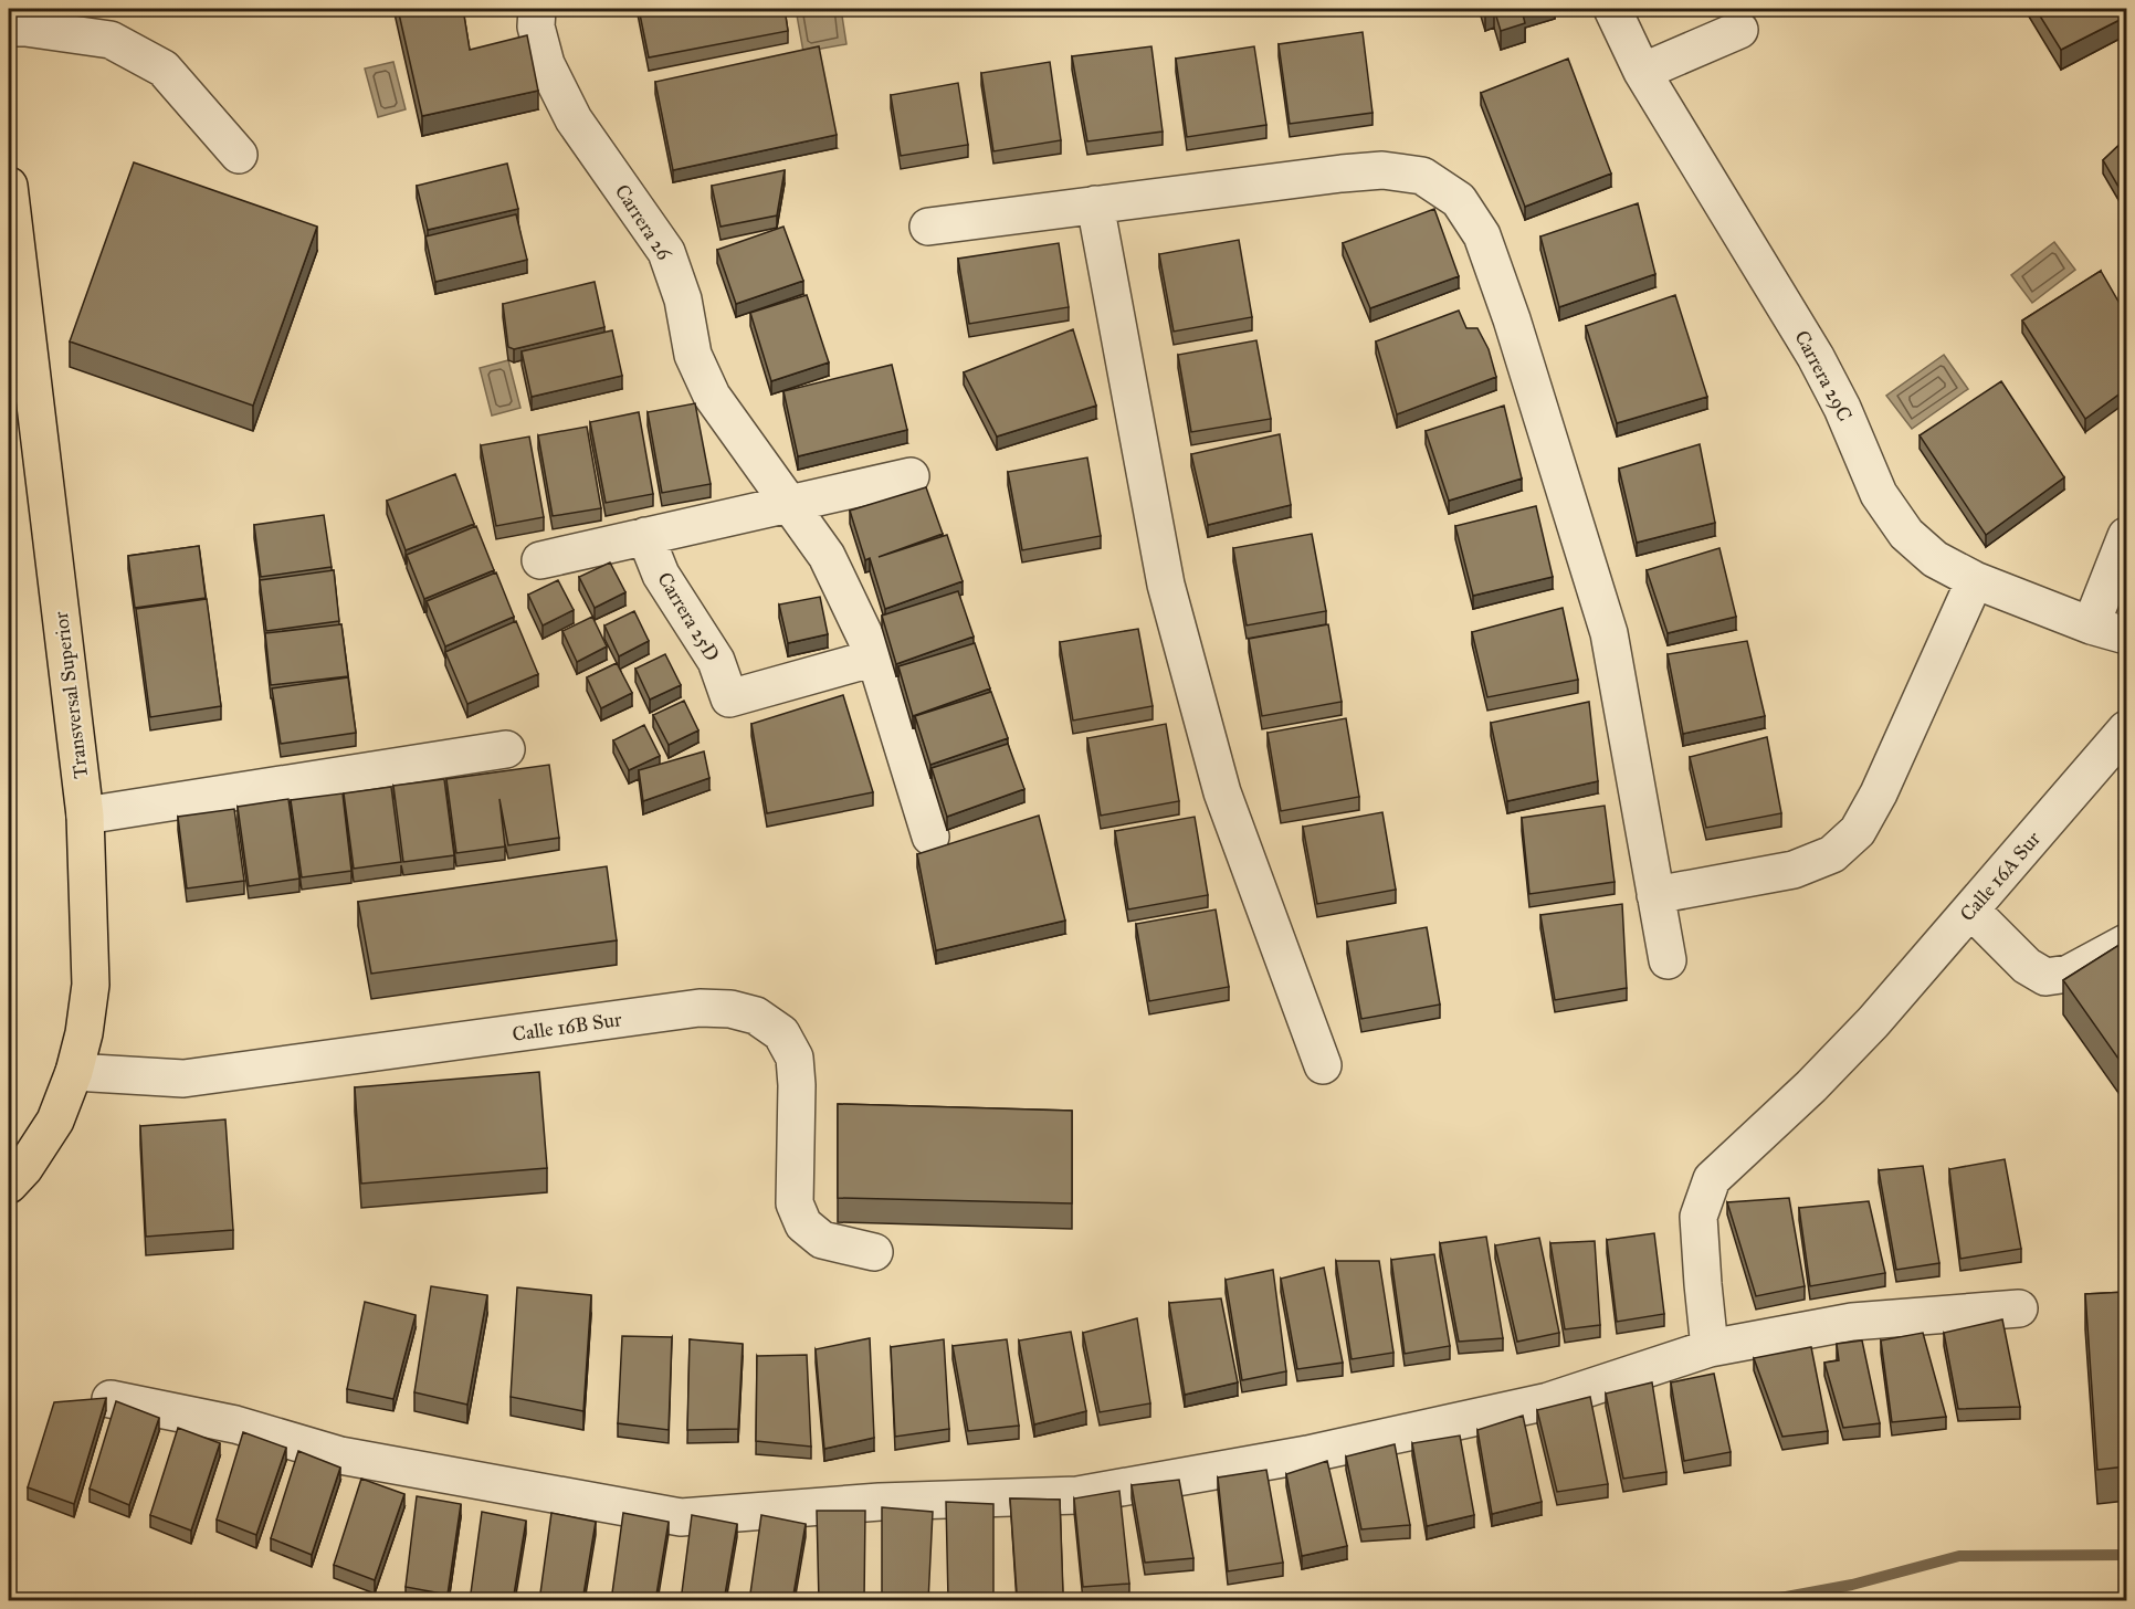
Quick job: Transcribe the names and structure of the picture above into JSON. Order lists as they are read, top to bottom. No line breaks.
{"streets":{"main road":["Transversal Superior"],"street":["Carrera 26","Carrera 29C","Carrera 25D","Calle 16A Sur","Calle 16B Sur"]},"crossings":[["Carrera 26","Carrera 25D"],["Transversal Superior","Calle 16B Sur"]]}
